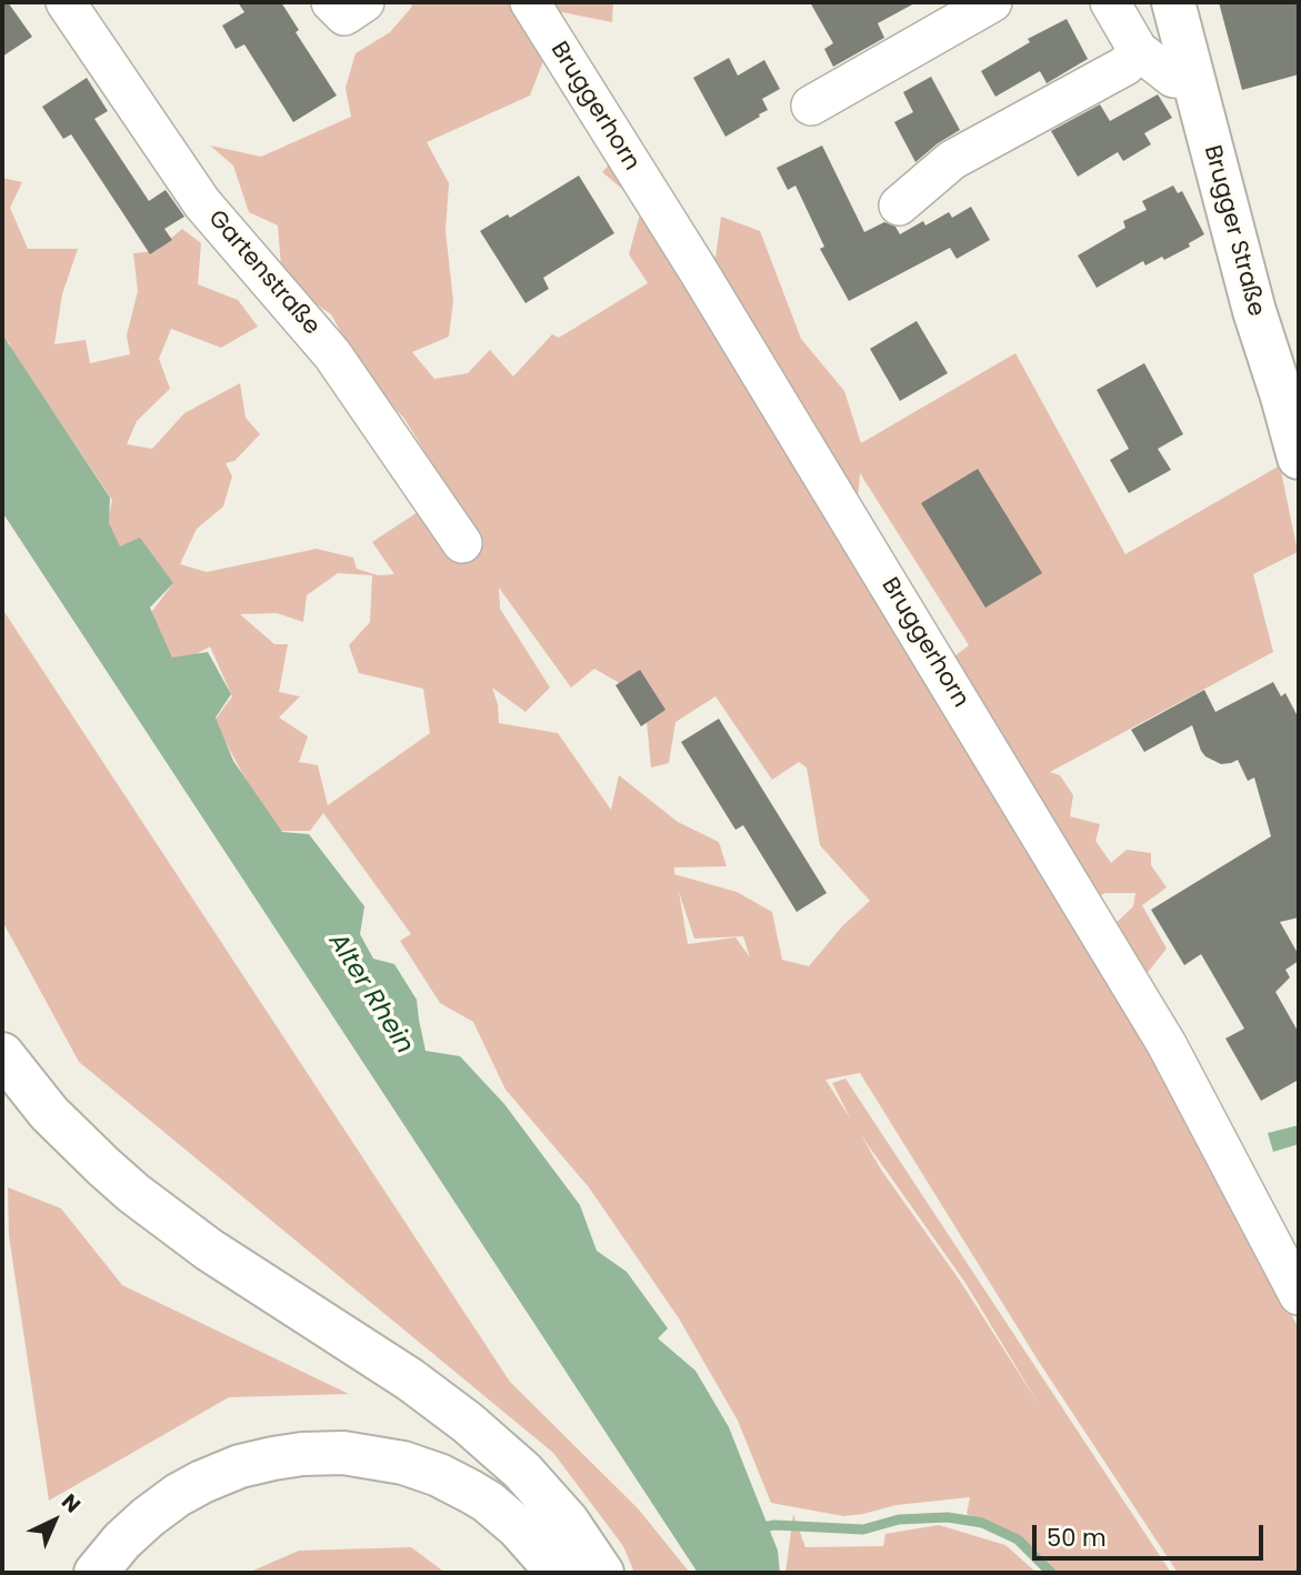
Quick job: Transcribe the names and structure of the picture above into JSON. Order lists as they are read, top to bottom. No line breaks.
{"streets":{"main road":["Brugger Straße"],"street":["Bruggerhorn","Gartenstraße"]},"water":["Alter Rhein"],"scale_bar":"50 m","north":"top right"}
